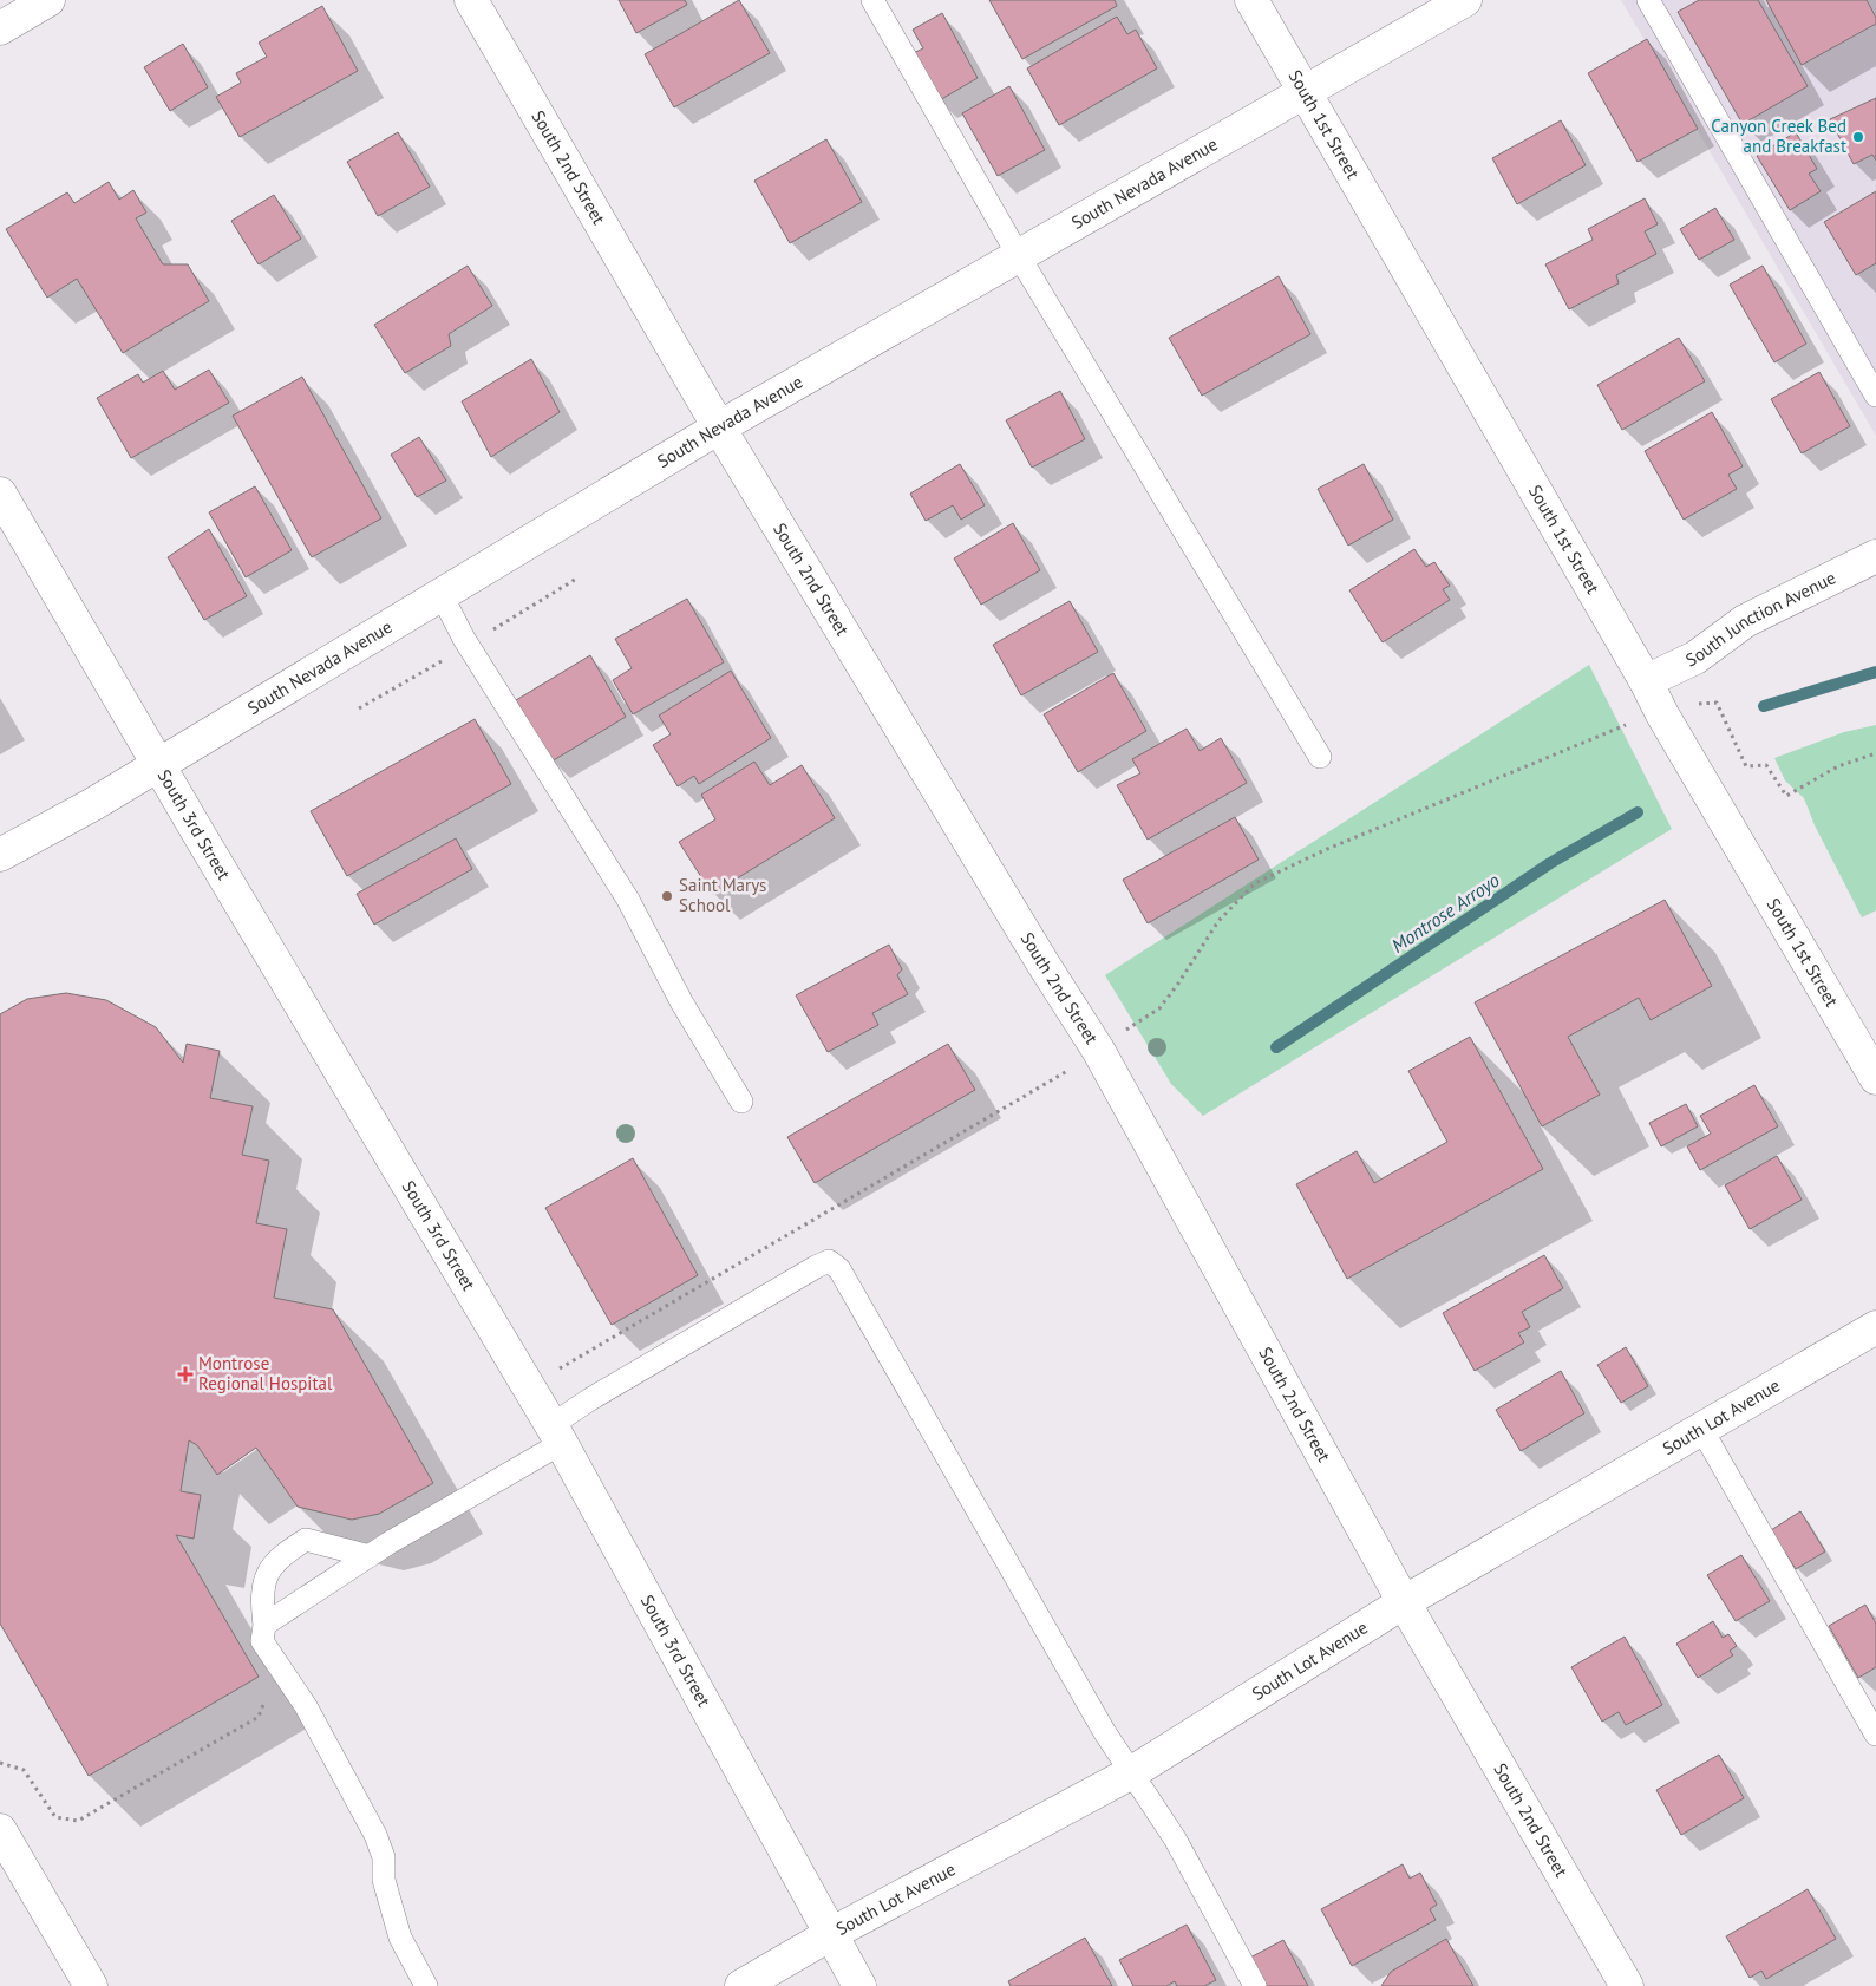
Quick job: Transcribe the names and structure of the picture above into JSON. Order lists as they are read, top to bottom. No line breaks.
{"streets":{"street":["South 1st Street","South 2nd Street","South Nevada Avenue","South Junction Avenue","South 3rd Street","South Lot Avenue"]},"crossings":[["South 1st Street","South Nevada Avenue"],["South 1st Street","South Junction Avenue"],["South 2nd Street","South Nevada Avenue"],["South 2nd Street","South Lot Avenue"],["South Nevada Avenue","South 3rd Street"],["South 3rd Street","South Lot Avenue"]],"water":["Montrose Arroyo"],"places":{"other":["Canyon Creek Bed and Breakfast","Saint Marys School"],"health":["Montrose Regional Hospital"]}}
